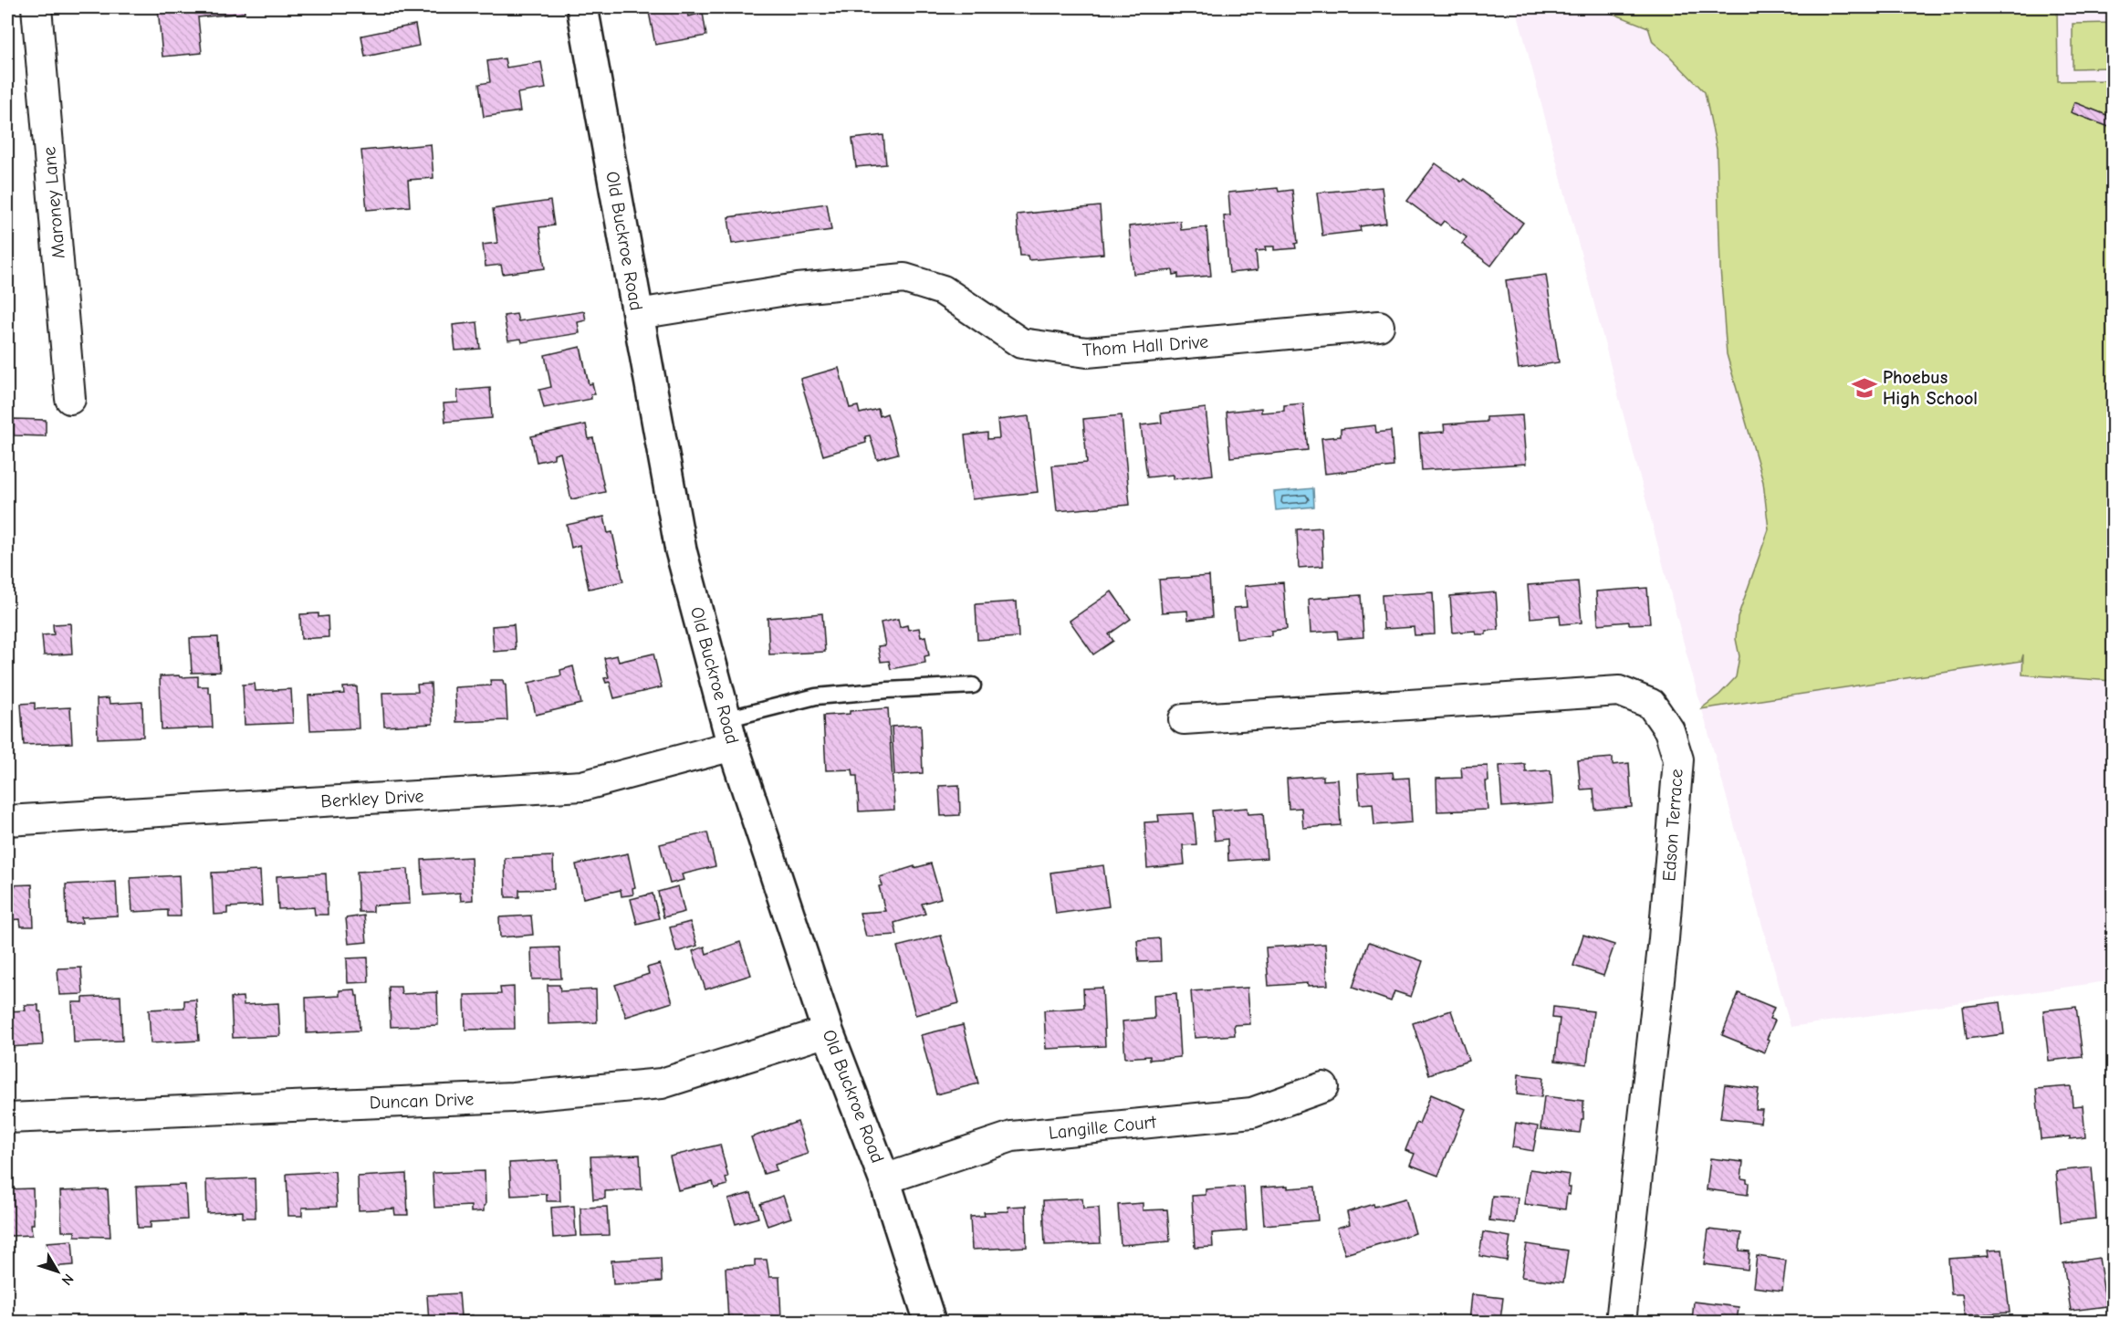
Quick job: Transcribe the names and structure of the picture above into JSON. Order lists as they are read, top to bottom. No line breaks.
{"streets":{"street":["Maroney Lane","Old Buckroe Road","Thom Hall Drive","Berkley Drive","Edson Terrace","Duncan Drive","Langille Court"]},"crossings":[["Old Buckroe Road","Thom Hall Drive"],["Old Buckroe Road","Berkley Drive"],["Old Buckroe Road","Duncan Drive"],["Old Buckroe Road","Langille Court"]],"places":{"school or university":["Phoebus High School"]},"north":"bottom right"}
